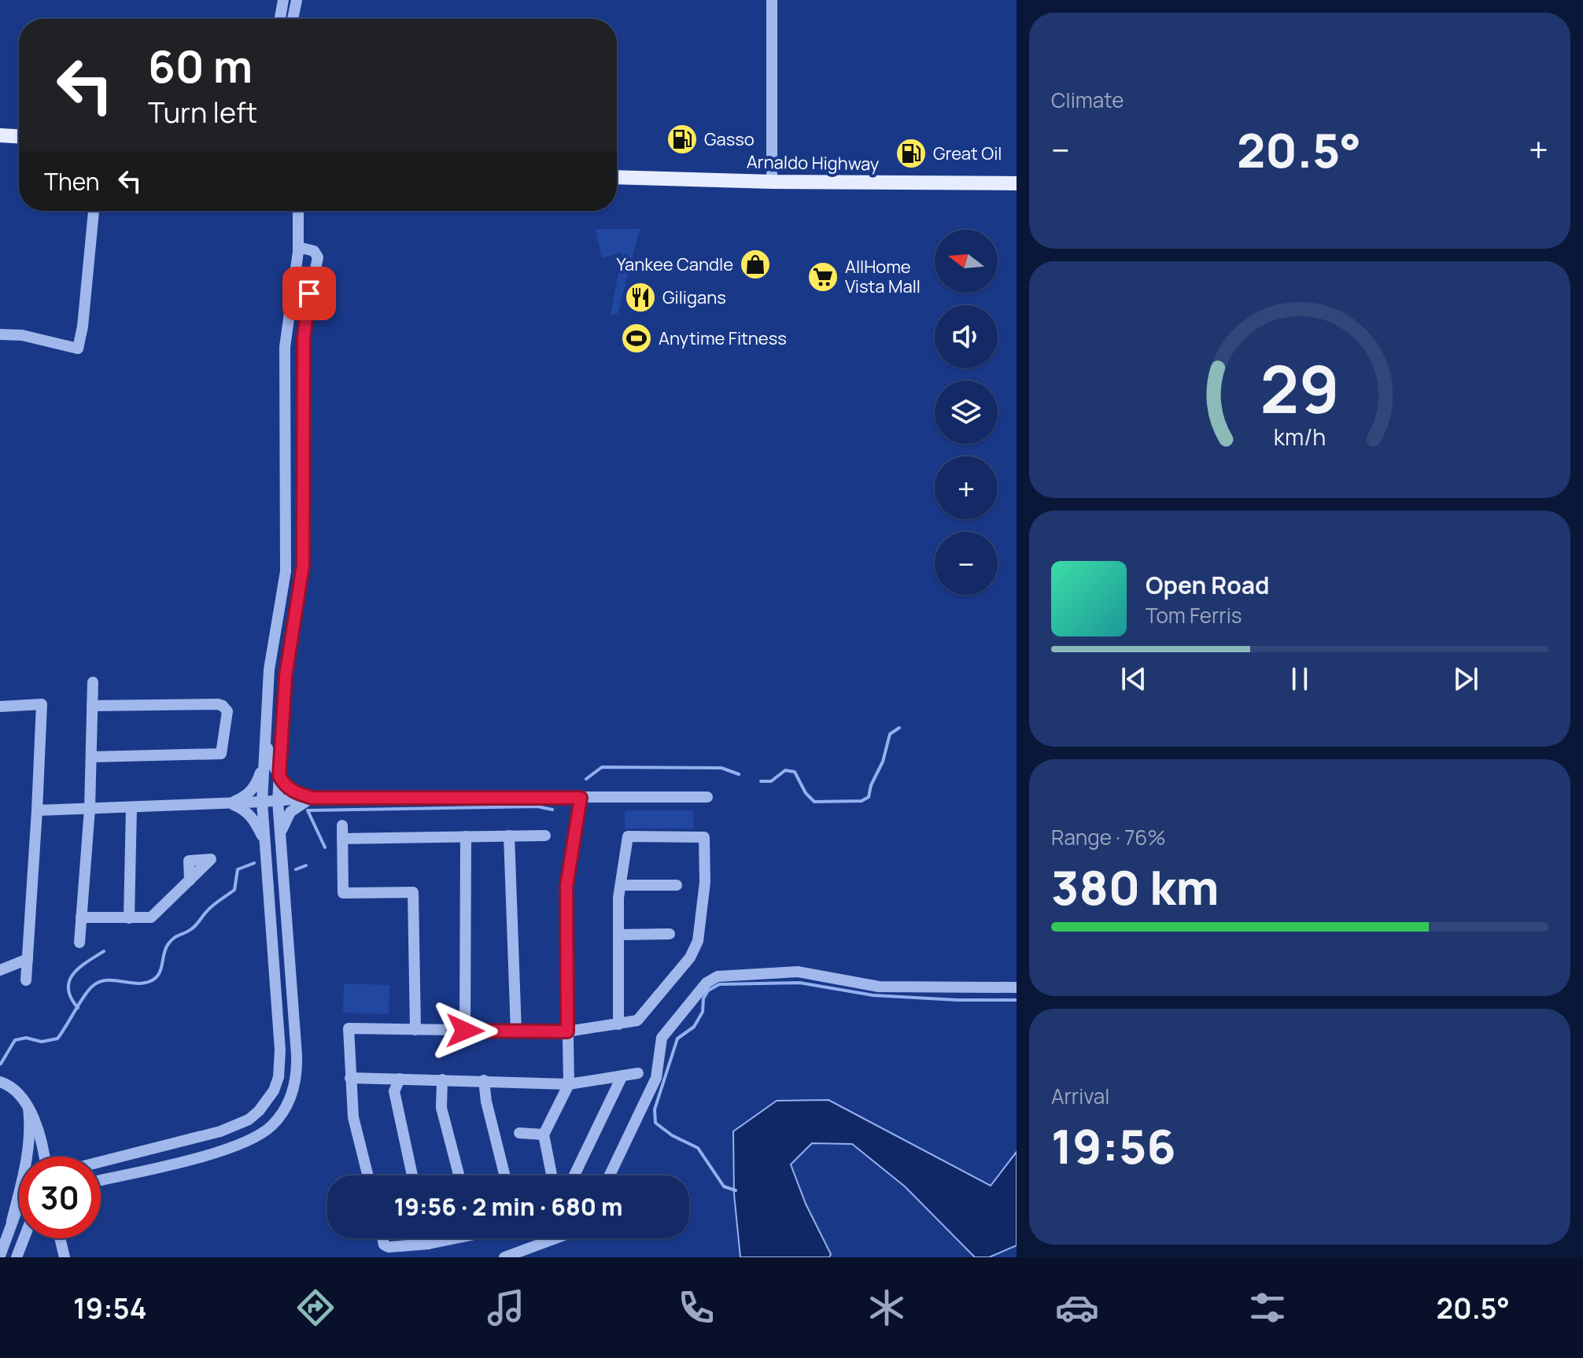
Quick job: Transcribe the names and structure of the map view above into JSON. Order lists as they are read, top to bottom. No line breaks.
{"streets":{"main road":["Arnaldo Highway"]},"places":{"fuel station":["Gasso","Great Oil"],"shop":["Yankee Candle"],"supermarket":["AllHome Vista Mall"],"restaurant":["Giligans"],"sports":["Anytime Fitness"]},"north":"left","page":{"tile":["Climate",["Range · 76%","380 km"],["Arrival","19:56"]],"turn":["60 m","Turn left"],"heat":["−","20.5°","+"],"then":"Then","map_buttons":["+","−"],"song":["Open Road","Tom Ferris"],"limit":"30","trip":"19:56 · 2 min · 680 m","tabs":["19:54","20.5°"],"gauge":["29","km/h"]}}
